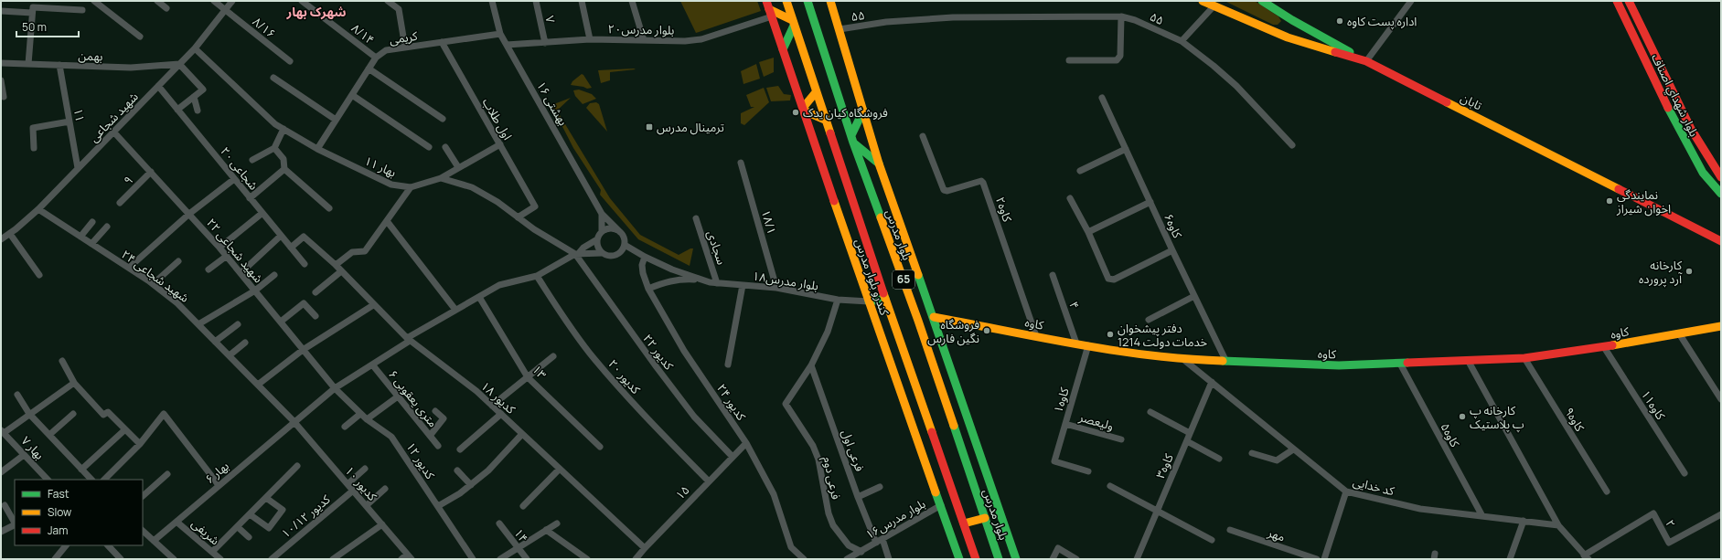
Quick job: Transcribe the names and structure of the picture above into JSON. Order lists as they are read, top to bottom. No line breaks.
{"streets":{"main road":["بلوار شهداي اصناف","تابان","بلوار مدرس","کندرو بلوار مدرس","65","کاوه"],"street":["۵۵","۷","۸/۱۶","بلوار مدرس۲۰","۸/۱۴","کریمی","بهمن","۱۶ بهشتی","۱۱","شهید شجاعی","اول طلاب","بهار ۱۱","شجاعی ۲۰","۹","کاوه۲","۱۸/۱","کاوه۶","سجادی","شهید شجاعی ۲۲","شهید شجاعی ۲۴","بلوار مدرس۱۸","۴","کدیور ۲۲","۱۳","کدیور ۲۰","کدیور ۱۸","۶ متری یعقوبی","کاوه۱","کدیور ۲۴","کاوه۱۱","کاوه۹","ولیعصر","کاوه۵","بهار ۷","فرعی اول","کدیور ۱۲","کاوه۳","بهار ۶","فرعی دوم","کدیور ۱۰","کد خدایی","۱۵","کدیور ۱۰/۱۲","بلوار مدرس۱۶","۲","شریفی","مهر","۱۴"]},"crossings":[["۷","بلوار مدرس۲۰"],["۸/۱۶","شهید شجاعی"],["بلوار مدرس۲۰","۱۶ بهشتی"],["بلوار مدرس۲۰","کندرو بلوار مدرس"],["۸/۱۴","کریمی"],["کریمی","۱۶ بهشتی"],["کریمی","اول طلاب"],["کریمی","بهار ۱۱"],["بهمن","۱۱"],["بهمن","شهید شجاعی"],["۱۱","شهید شجاعی"],["شهید شجاعی","بهار ۱۱"],["شهید شجاعی","شجاعی ۲۰"],["شهید شجاعی","شهید شجاعی ۲۲"],["شهید شجاعی","شهید شجاعی ۲۴"],["اول طلاب","بهار ۱۱"],["شجاعی ۲۰","کدیور ۱۸"],["۹","شهید شجاعی ۲۲"],["کاوه۲","کاوه"],["۱۸/۱","بلوار مدرس۱۸"],["کاوه۶","کاوه"],["سجادی","بلوار مدرس۱۸"],["شهید شجاعی ۲۲","کدیور ۱۲"],["شهید شجاعی ۲۲","بهار ۶"],["شهید شجاعی ۲۴","بهار ۶"],["شهید شجاعی ۲۴","کدیور ۱۰"],["کندرو بلوار مدرس","بلوار مدرس۱۸"],["کندرو بلوار مدرس","بلوار مدرس۱۶"],["۴","کاوه"],["کاوه","کاوه۱"],["کاوه","کاوه۱۱"],["کاوه","کاوه۹"],["کاوه","کاوه۵"],["کاوه","کد خدایی"],["کدیور ۲۲","بهار ۶"],["کدیور ۲۲","۱۵"],["۱۳","بهار ۶"],["کدیور ۲۰","بهار ۶"],["کدیور ۲۰","۱۵"],["کدیور ۱۸","بهار ۶"],["کدیور ۱۸","۱۵"],["۶ متری یعقوبی","بهار ۶"],["کاوه۱","ولیعصر"],["کدیور ۲۴","۱۵"],["کاوه۵","کد خدایی"],["فرعی اول","فرعی دوم"],["فرعی اول","بلوار مدرس۱۶"],["کدیور ۱۲","بهار ۶"],["کاوه۳","کد خدایی"],["بهار ۶","کدیور ۱۰"],["بهار ۶","شریفی"],["فرعی دوم","بلوار مدرس۱۶"],["کدیور ۱۰","کدیور ۱۰/۱۲"]],"districts":["شهرک بهار"],"places":{"other":["اداره پست کاوه","فروشگاه کیان یدک","نمایندگی اخوان شیراز","کارخانه آرد پرورده","فروشگاه نگین فارس","دفتر پیشخوان خدمات دولت 1214","کارخانه پ پ پلاستیک"],"transit":["ترمینال مدرس"]},"legend":["Fast","Slow","Jam"],"scale_bar":"50 m"}
